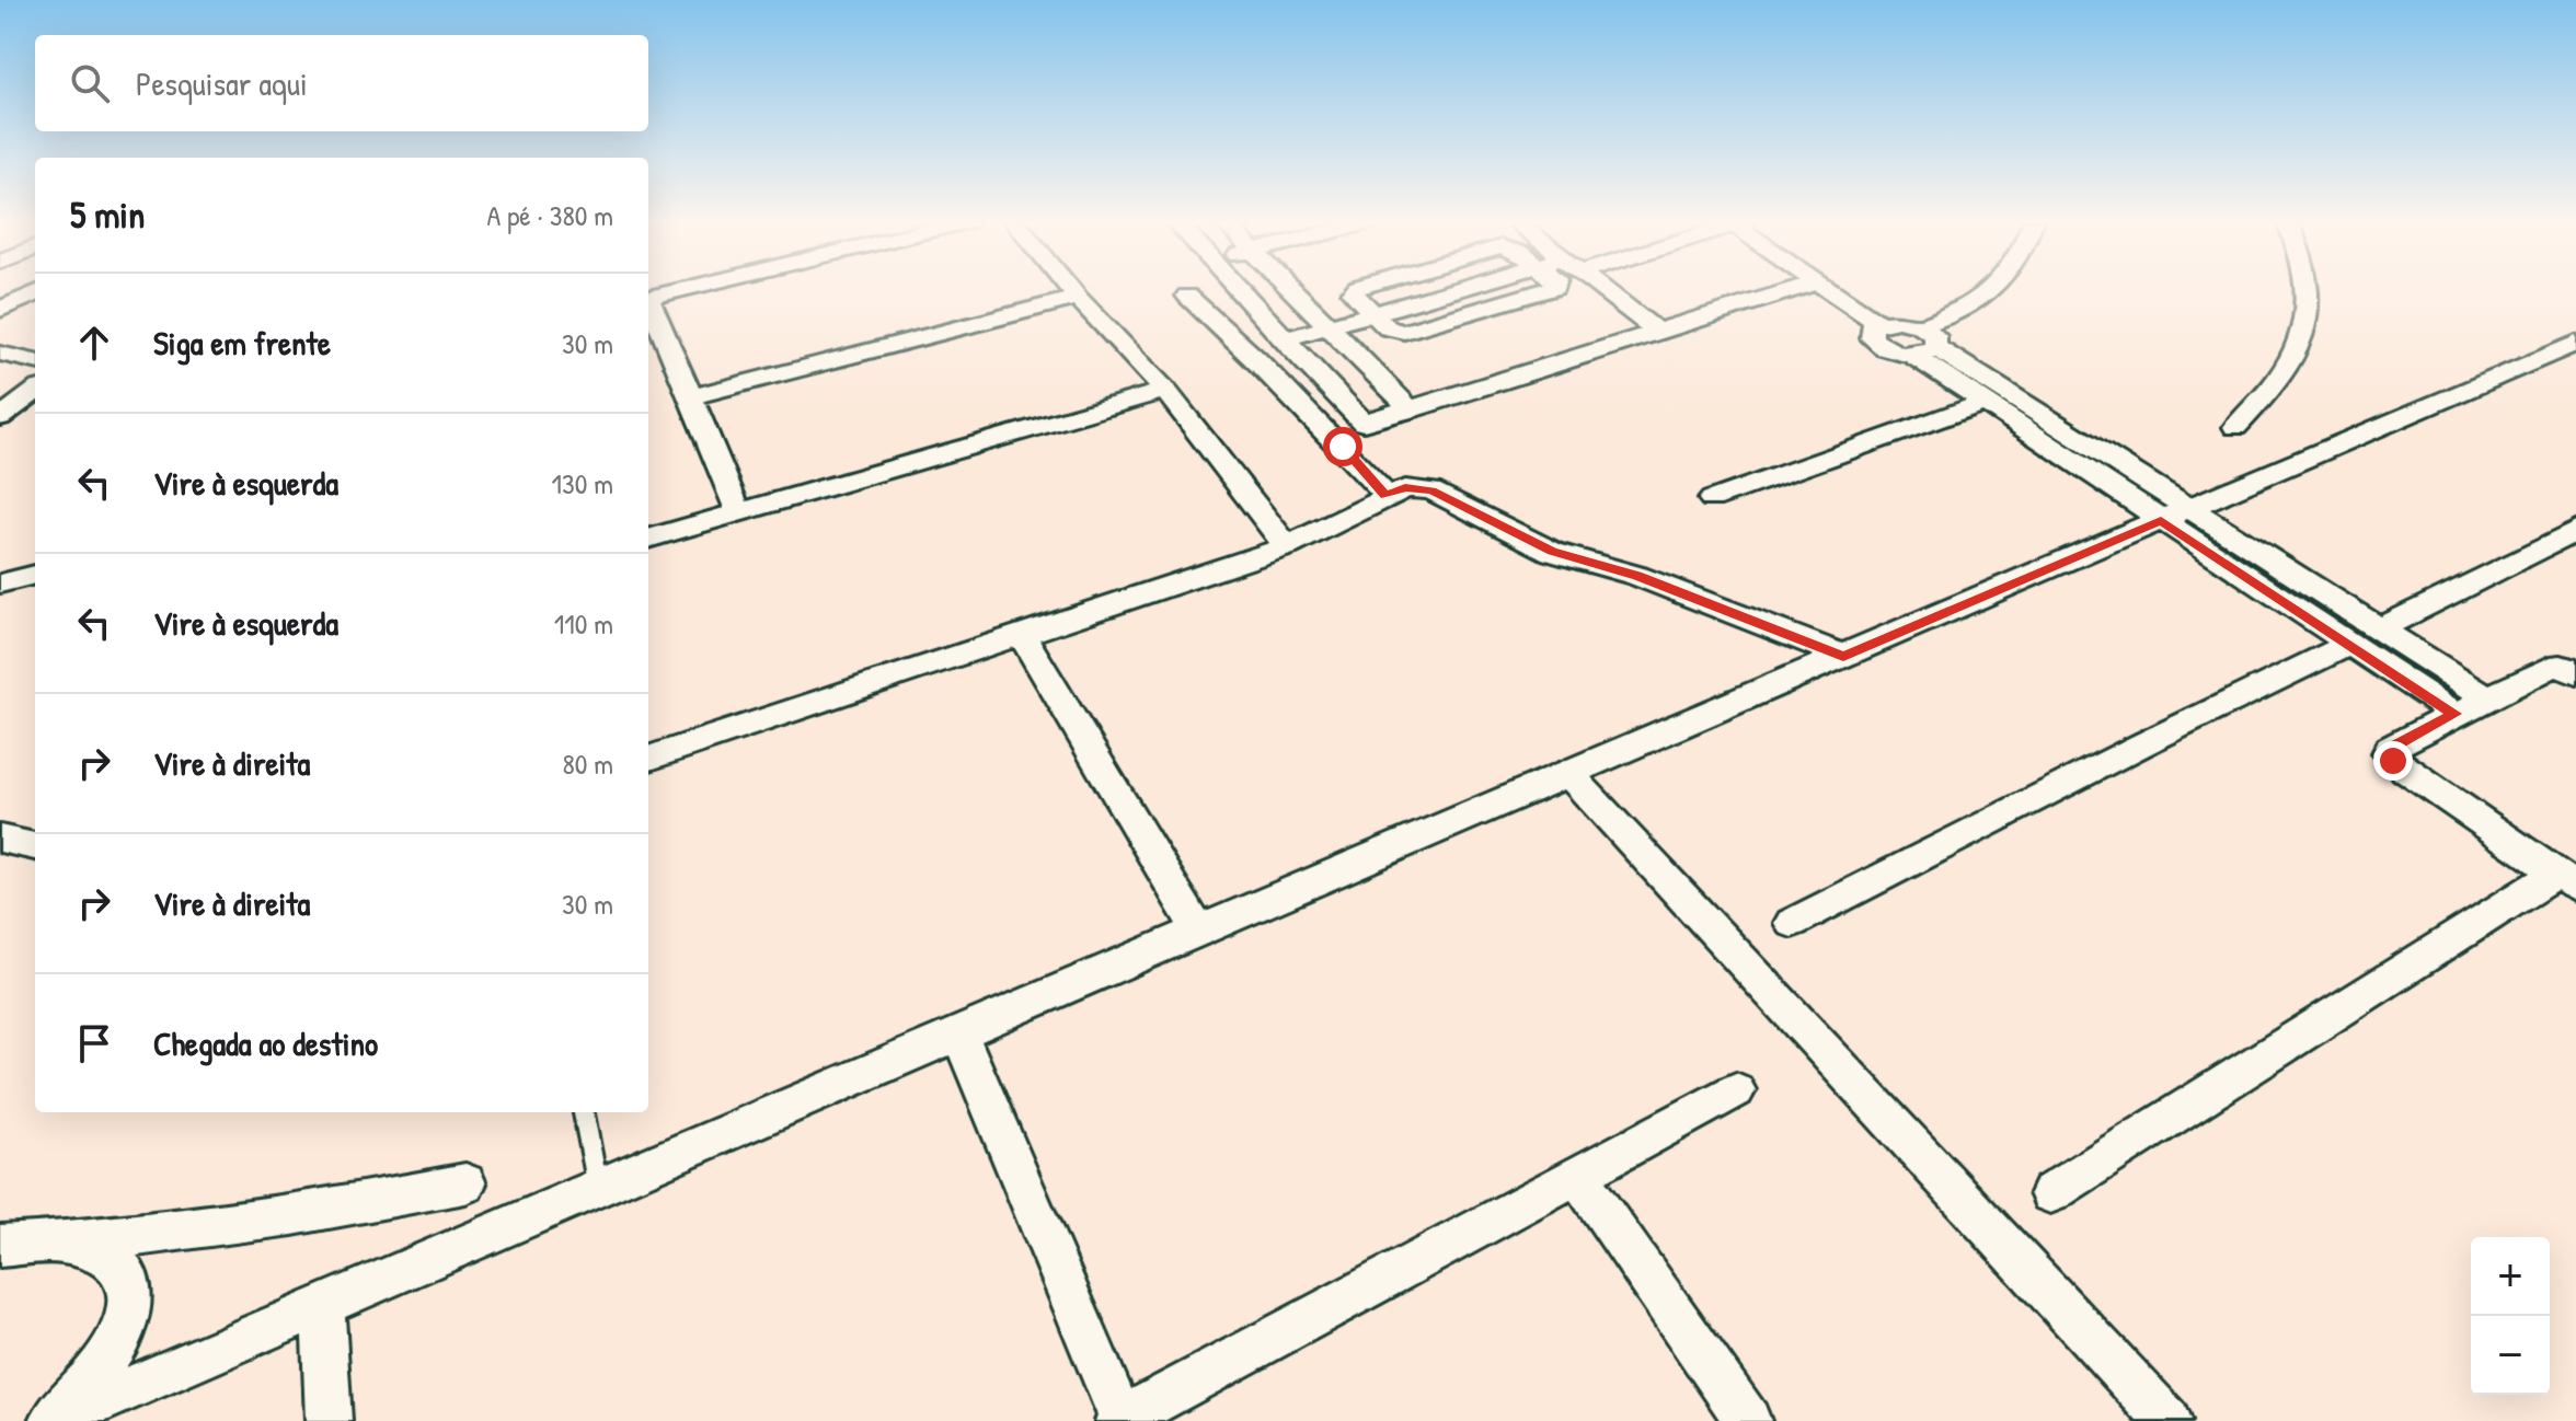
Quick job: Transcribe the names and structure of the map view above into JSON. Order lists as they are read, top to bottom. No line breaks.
{"page":{"search":"Pesquisar aqui","heading":["5 min","A pé · 380 m"],"list":[["Siga em frente","30 m"],["Vire à esquerda","130 m"],["Vire à esquerda","110 m"],["Vire à direita","80 m"],["Vire à direita","30 m"],"Chegada ao destino"],"map_buttons":["+","−"]}}
